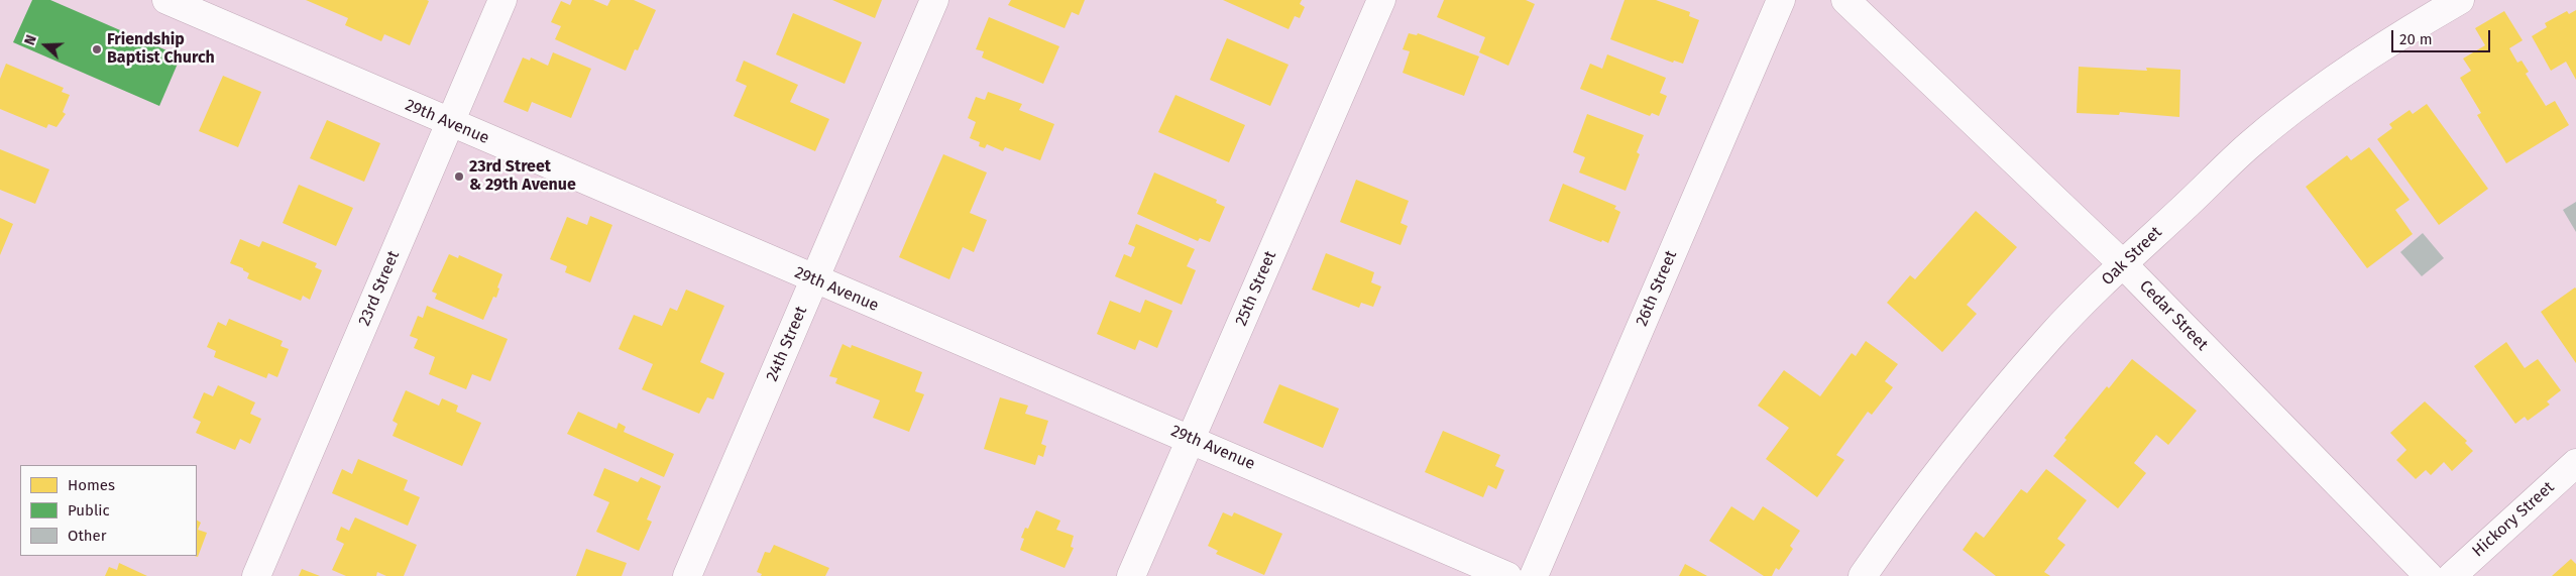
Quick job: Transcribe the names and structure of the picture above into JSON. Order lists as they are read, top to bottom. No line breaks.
{"streets":{"street":["29th Avenue","Oak Street","23rd Street","25th Street","26th Street","Cedar Street","24th Street","Hickory Street"]},"crossings":[["29th Avenue","23rd Street"],["29th Avenue","25th Street"],["29th Avenue","24th Street"],["Oak Street","Cedar Street"]],"places":["Friendship Baptist Church","23rd Street & 29th Avenue"],"legend":["Homes","Public","Other"],"scale_bar":"20 m","north":"left"}
